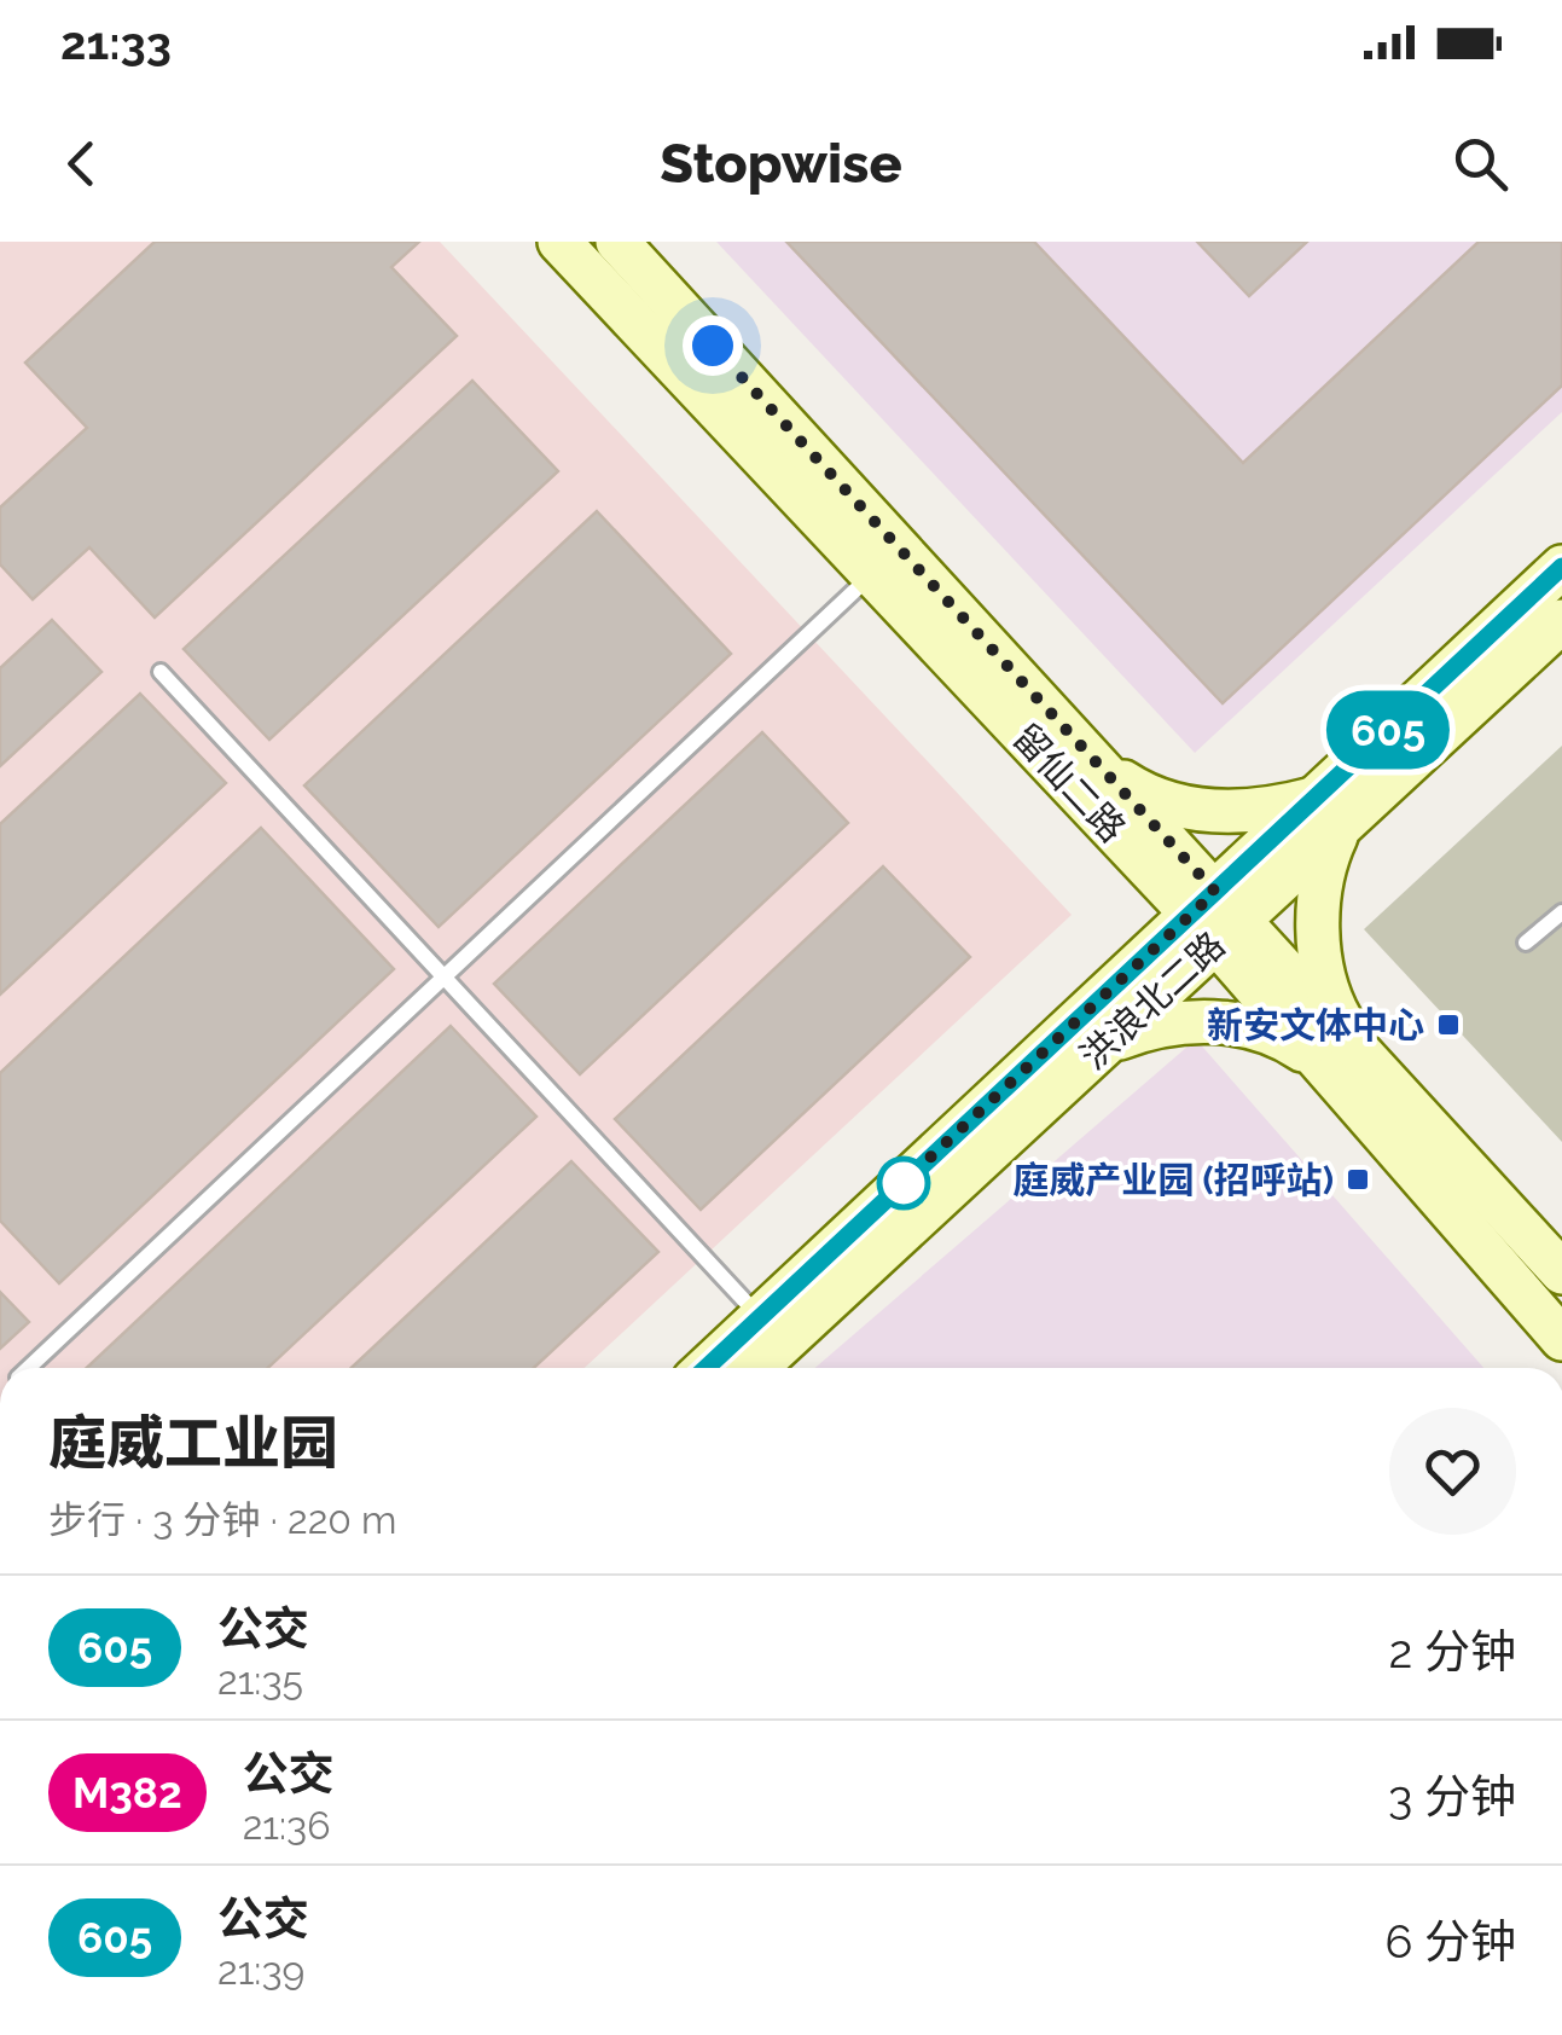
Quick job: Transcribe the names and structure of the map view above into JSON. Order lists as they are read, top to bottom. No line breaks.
{"streets":{"main road":["留仙二路","洪浪北二路"]},"crossings":[["留仙二路","洪浪北二路"]],"places":{"transit":["新安文体中心","庭威产业园 (招呼站)"]},"lines":["bus line 605"],"page":{"status":"21:33","header":"Stopwise","on_map":"605","heading":["庭威工业园","步行 · 3 分钟 · 220 m"],"list":[{"mark":"605","name":"公交","note":"21:35","value":"2 分钟"},{"mark":"M382","name":"公交","note":"21:36","value":"3 分钟"},{"mark":"605","name":"公交","note":"21:39","value":"6 分钟"}]}}
